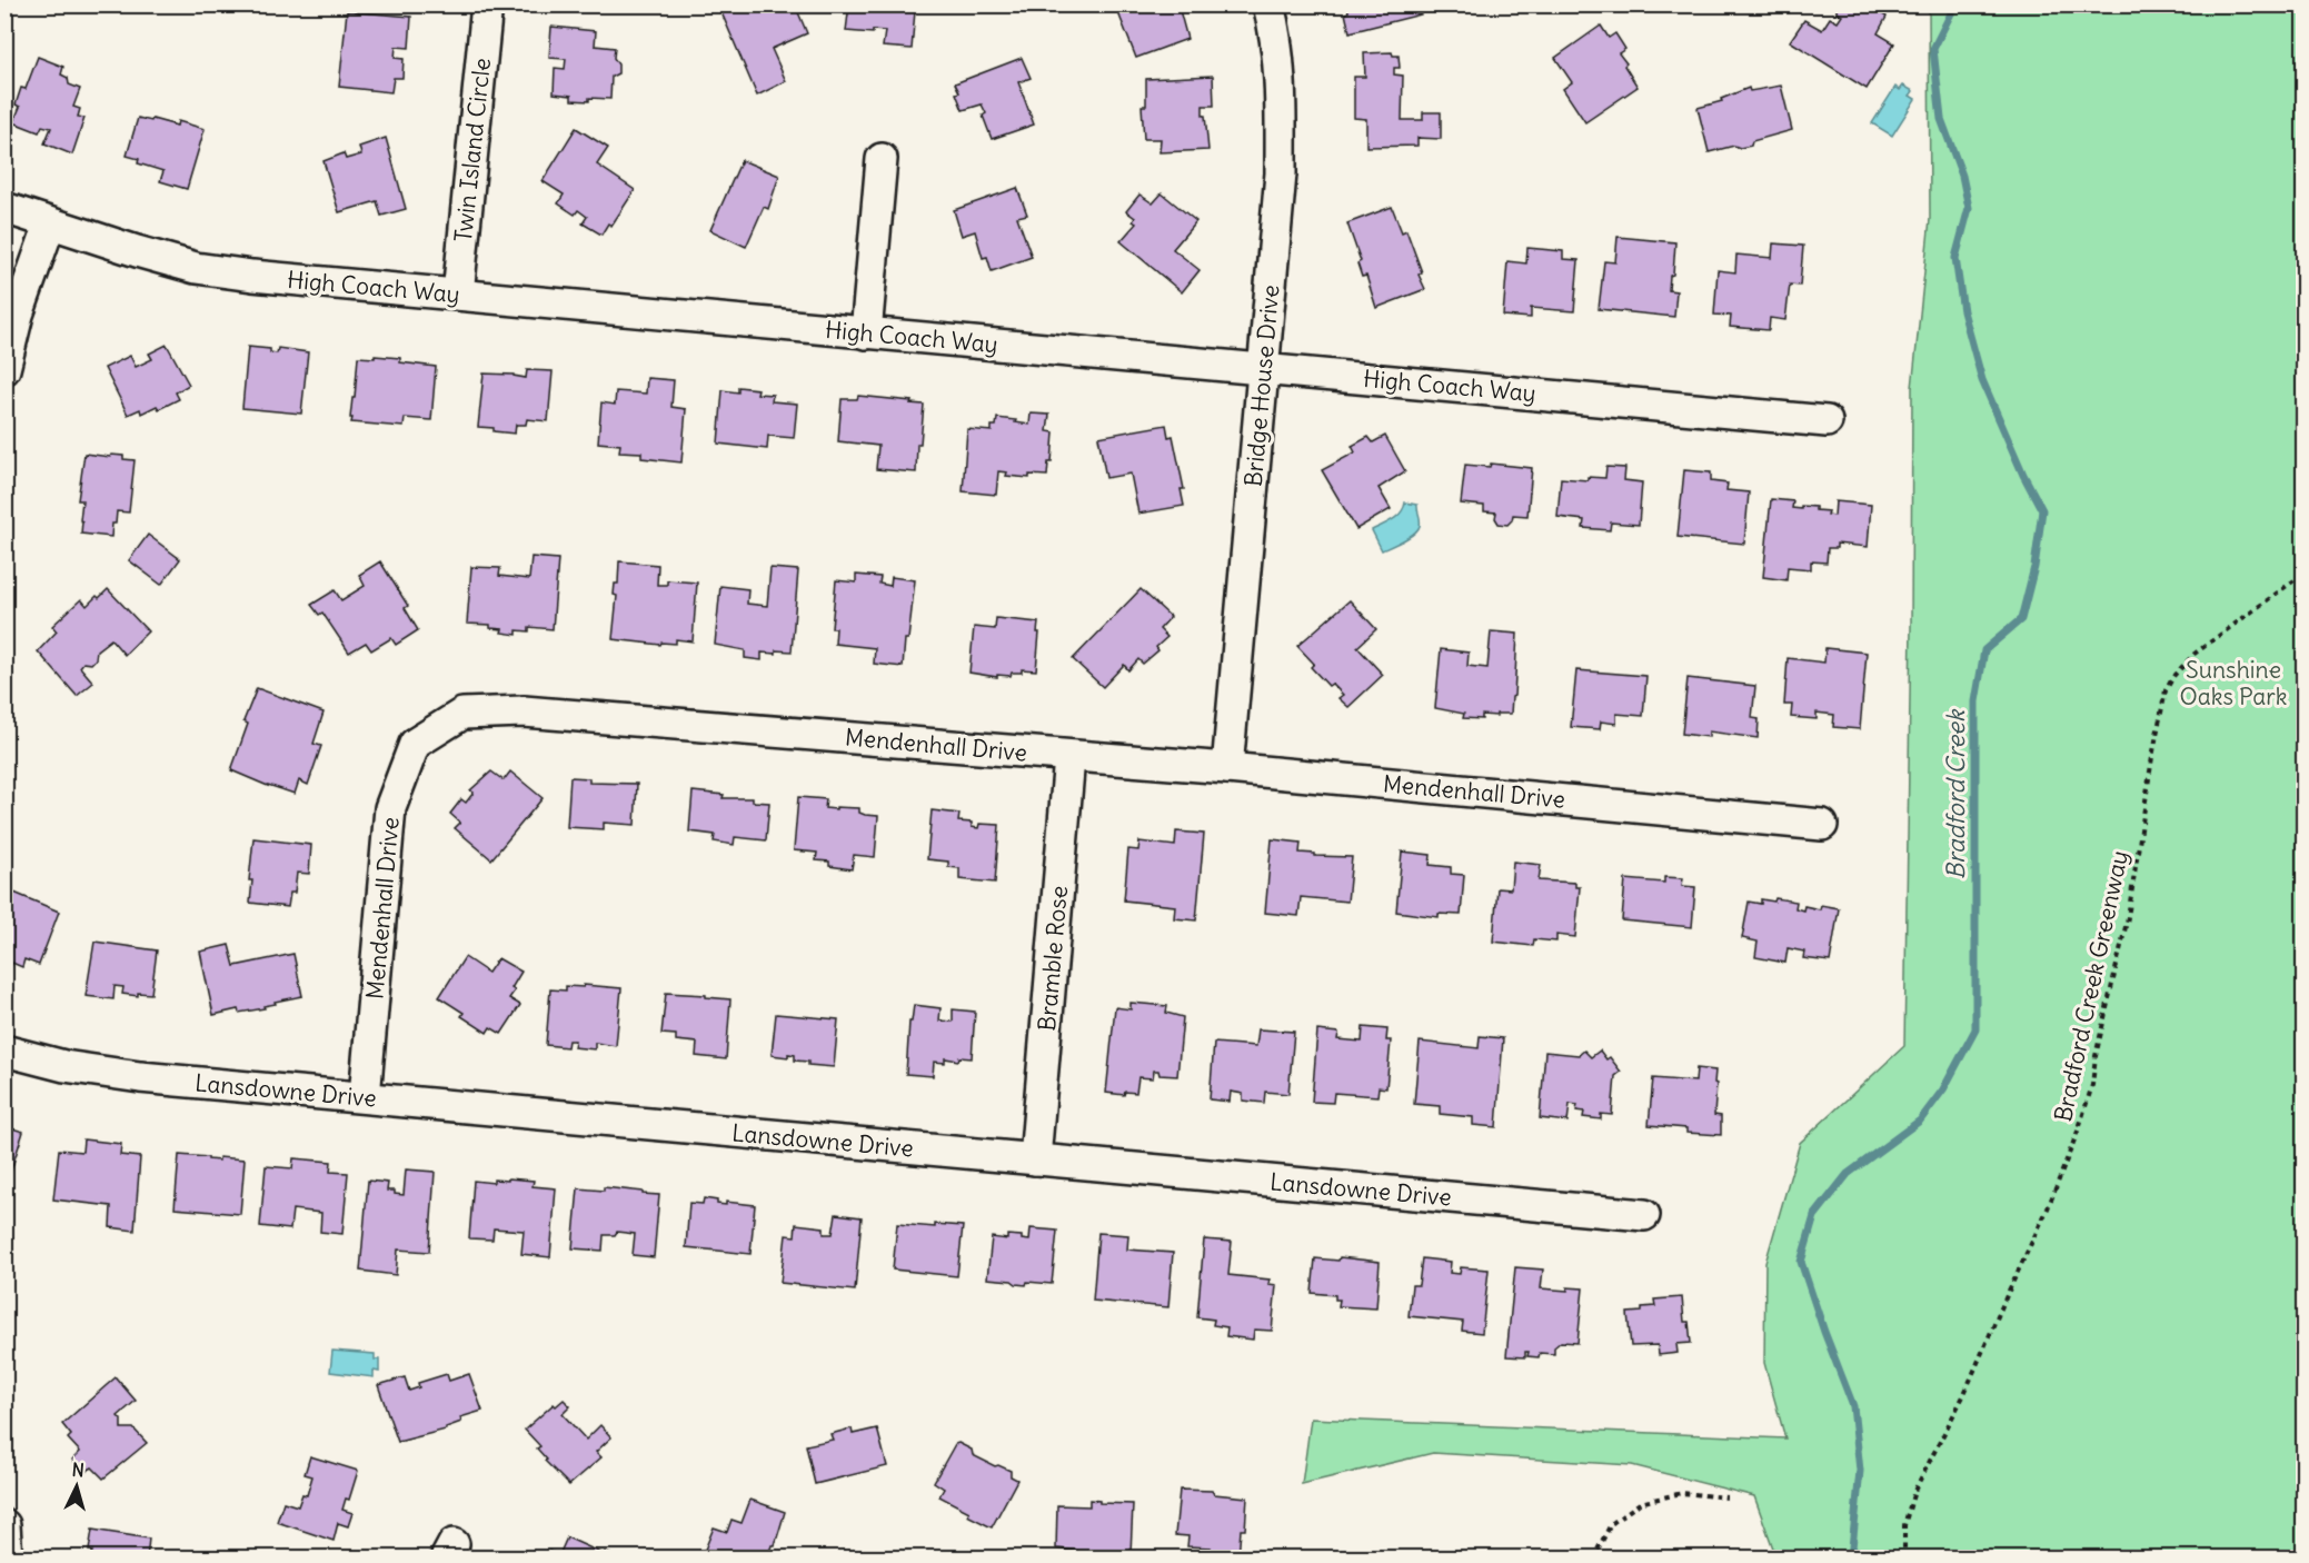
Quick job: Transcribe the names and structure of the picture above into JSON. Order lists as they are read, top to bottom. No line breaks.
{"streets":{"street":["Twin Island Circle","High Coach Way","Bridge House Drive","Mendenhall Drive","Bramble Rose","Lansdowne Drive"],"path":["Bradford Creek Greenway"]},"crossings":[["Twin Island Circle","High Coach Way"],["High Coach Way","Bridge House Drive"],["Bridge House Drive","Mendenhall Drive"],["Mendenhall Drive","Bramble Rose"],["Mendenhall Drive","Lansdowne Drive"],["Bramble Rose","Lansdowne Drive"]],"water":["Bradford Creek"],"parks":["Sunshine Oaks Park"],"north":"top"}
